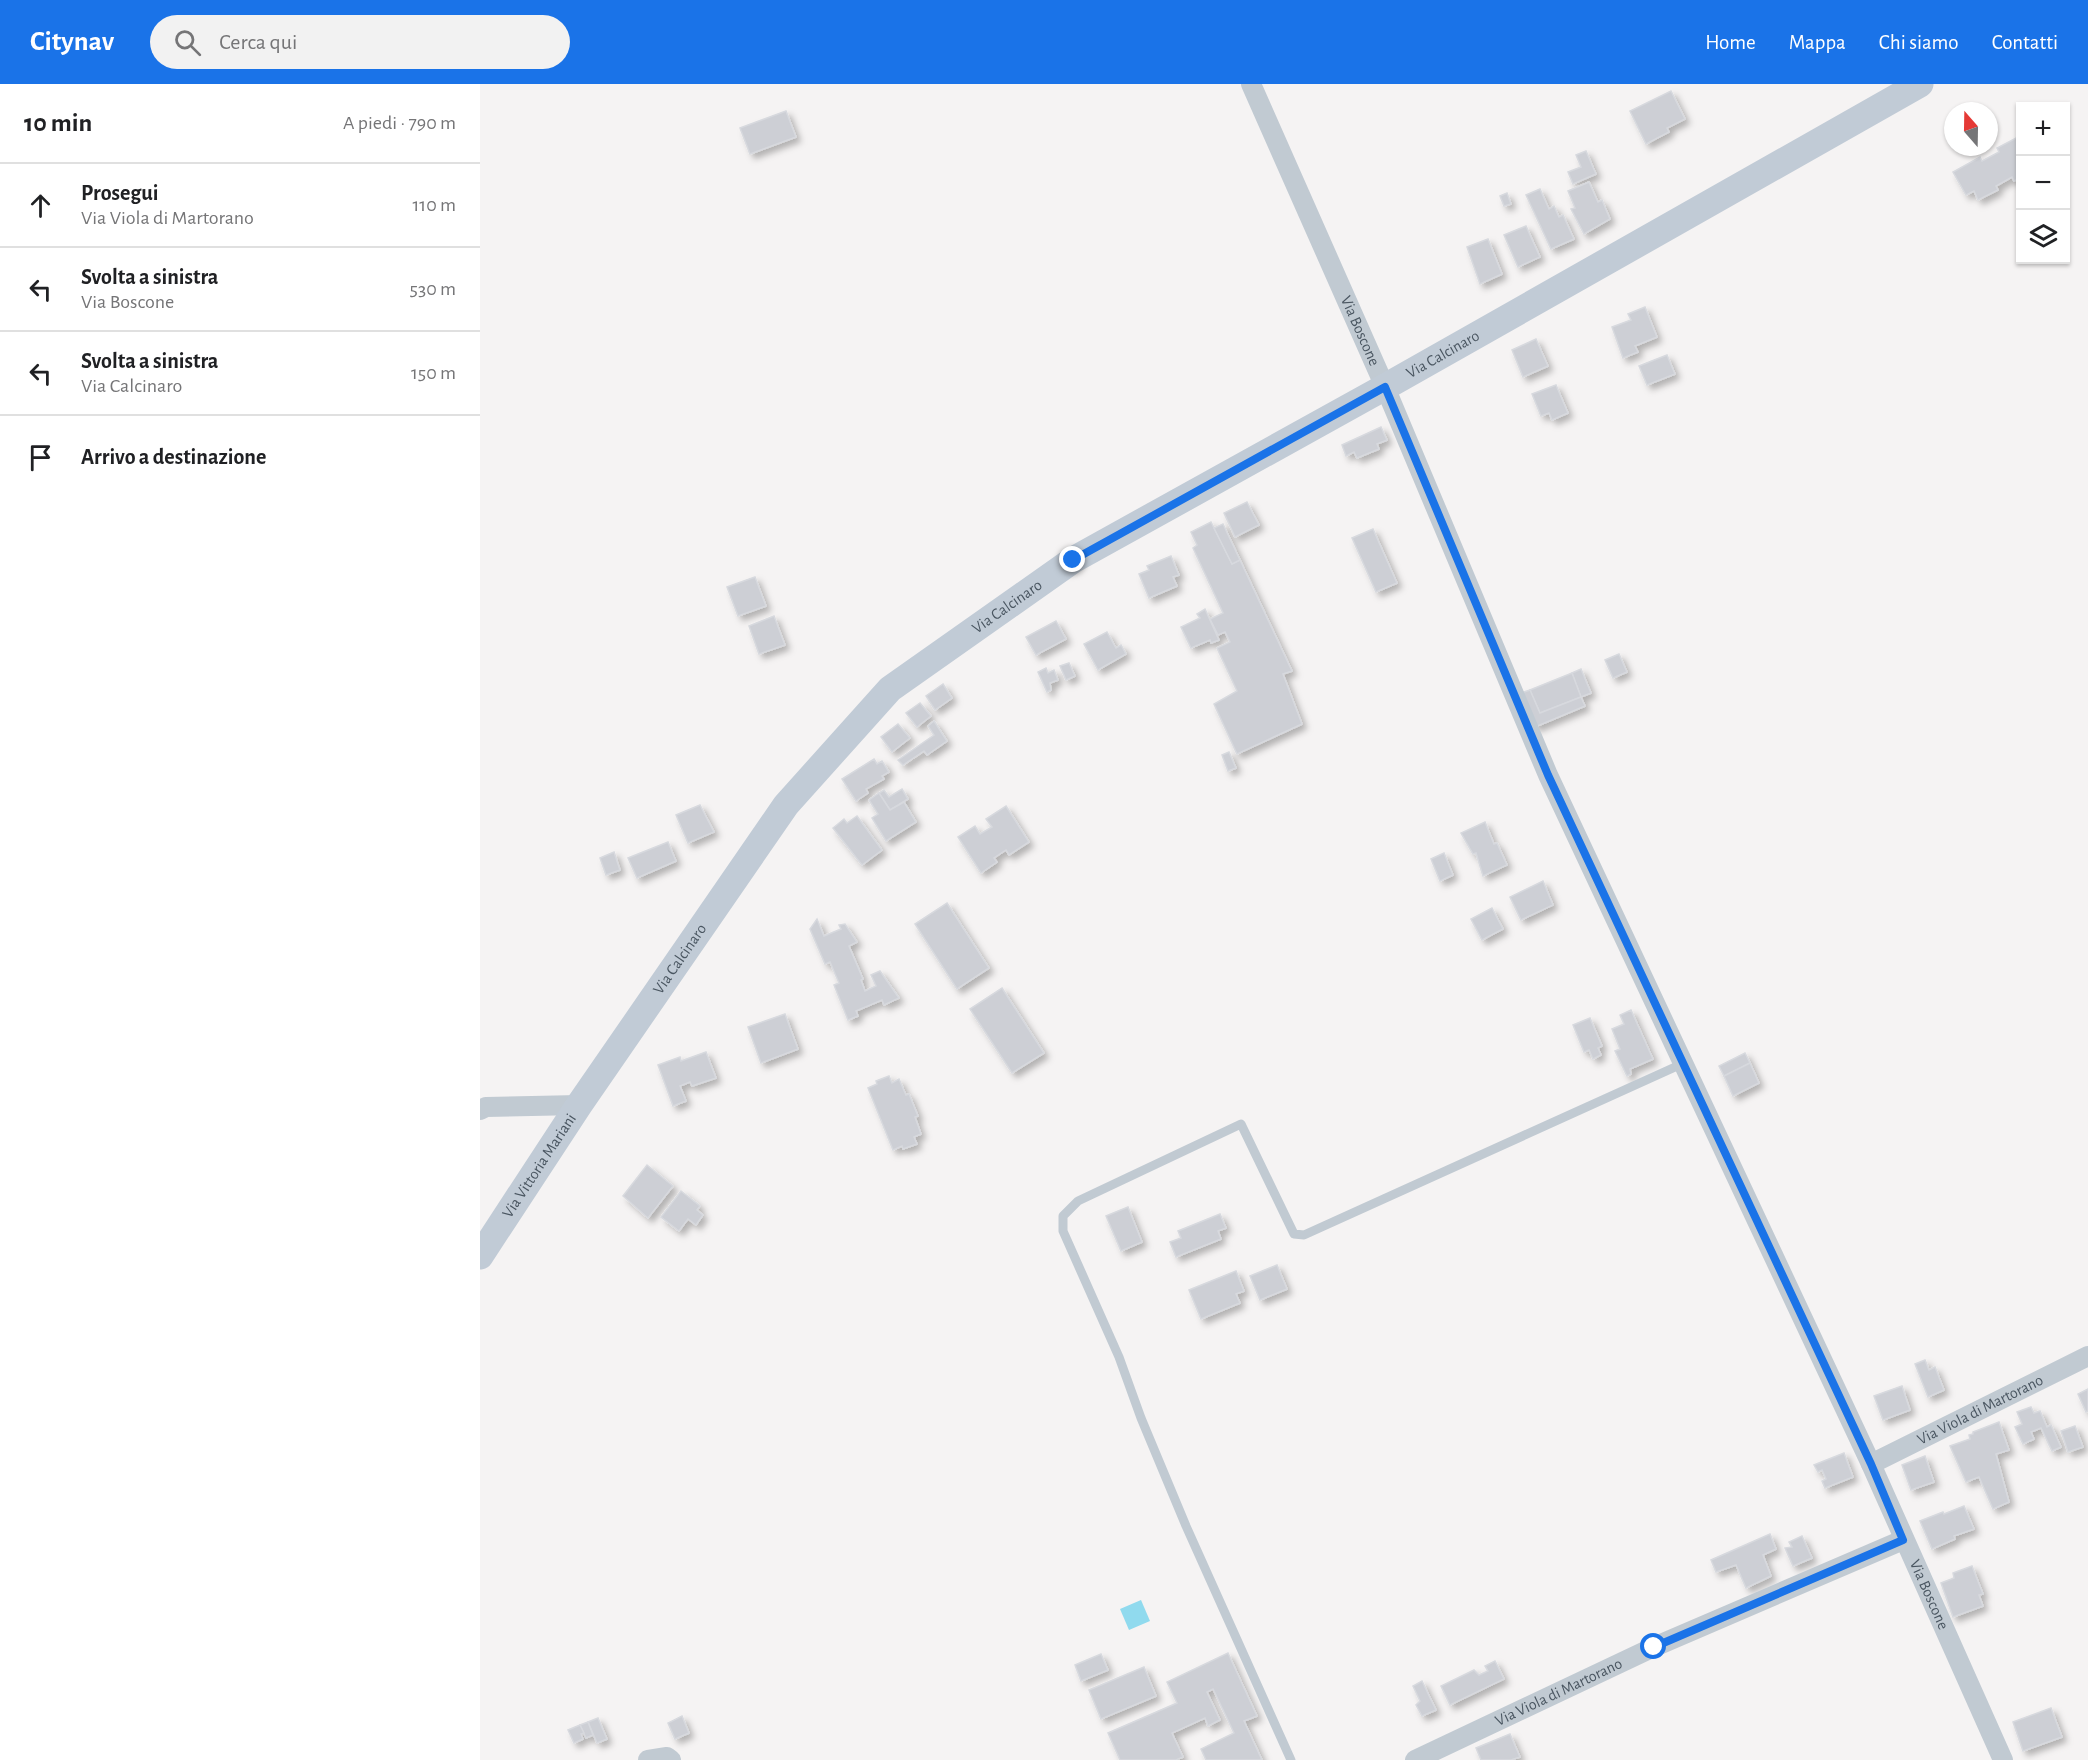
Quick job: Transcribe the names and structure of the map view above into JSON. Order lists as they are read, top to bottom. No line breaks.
{"streets":{"main road":["Via Calcinaro","Via Vittoria Mariani"],"street":["Via Boscone","Via Viola di Martorano"]},"crossings":[["Via Boscone","Via Calcinaro"],["Via Boscone","Via Viola di Martorano"],["Via Calcinaro","Via Vittoria Mariani"]],"north":"top","page":{"header":"Citynav","search":"Cerca qui","nav":["Home","Mappa","Chi siamo","Contatti"],"heading":["10 min","A piedi · 790 m"],"map_buttons":["+","−"],"list":[["Prosegui","Via Viola di Martorano","110 m"],["Svolta a sinistra","Via Boscone","530 m"],["Svolta a sinistra","Via Calcinaro","150 m"],"Arrivo a destinazione"]}}
